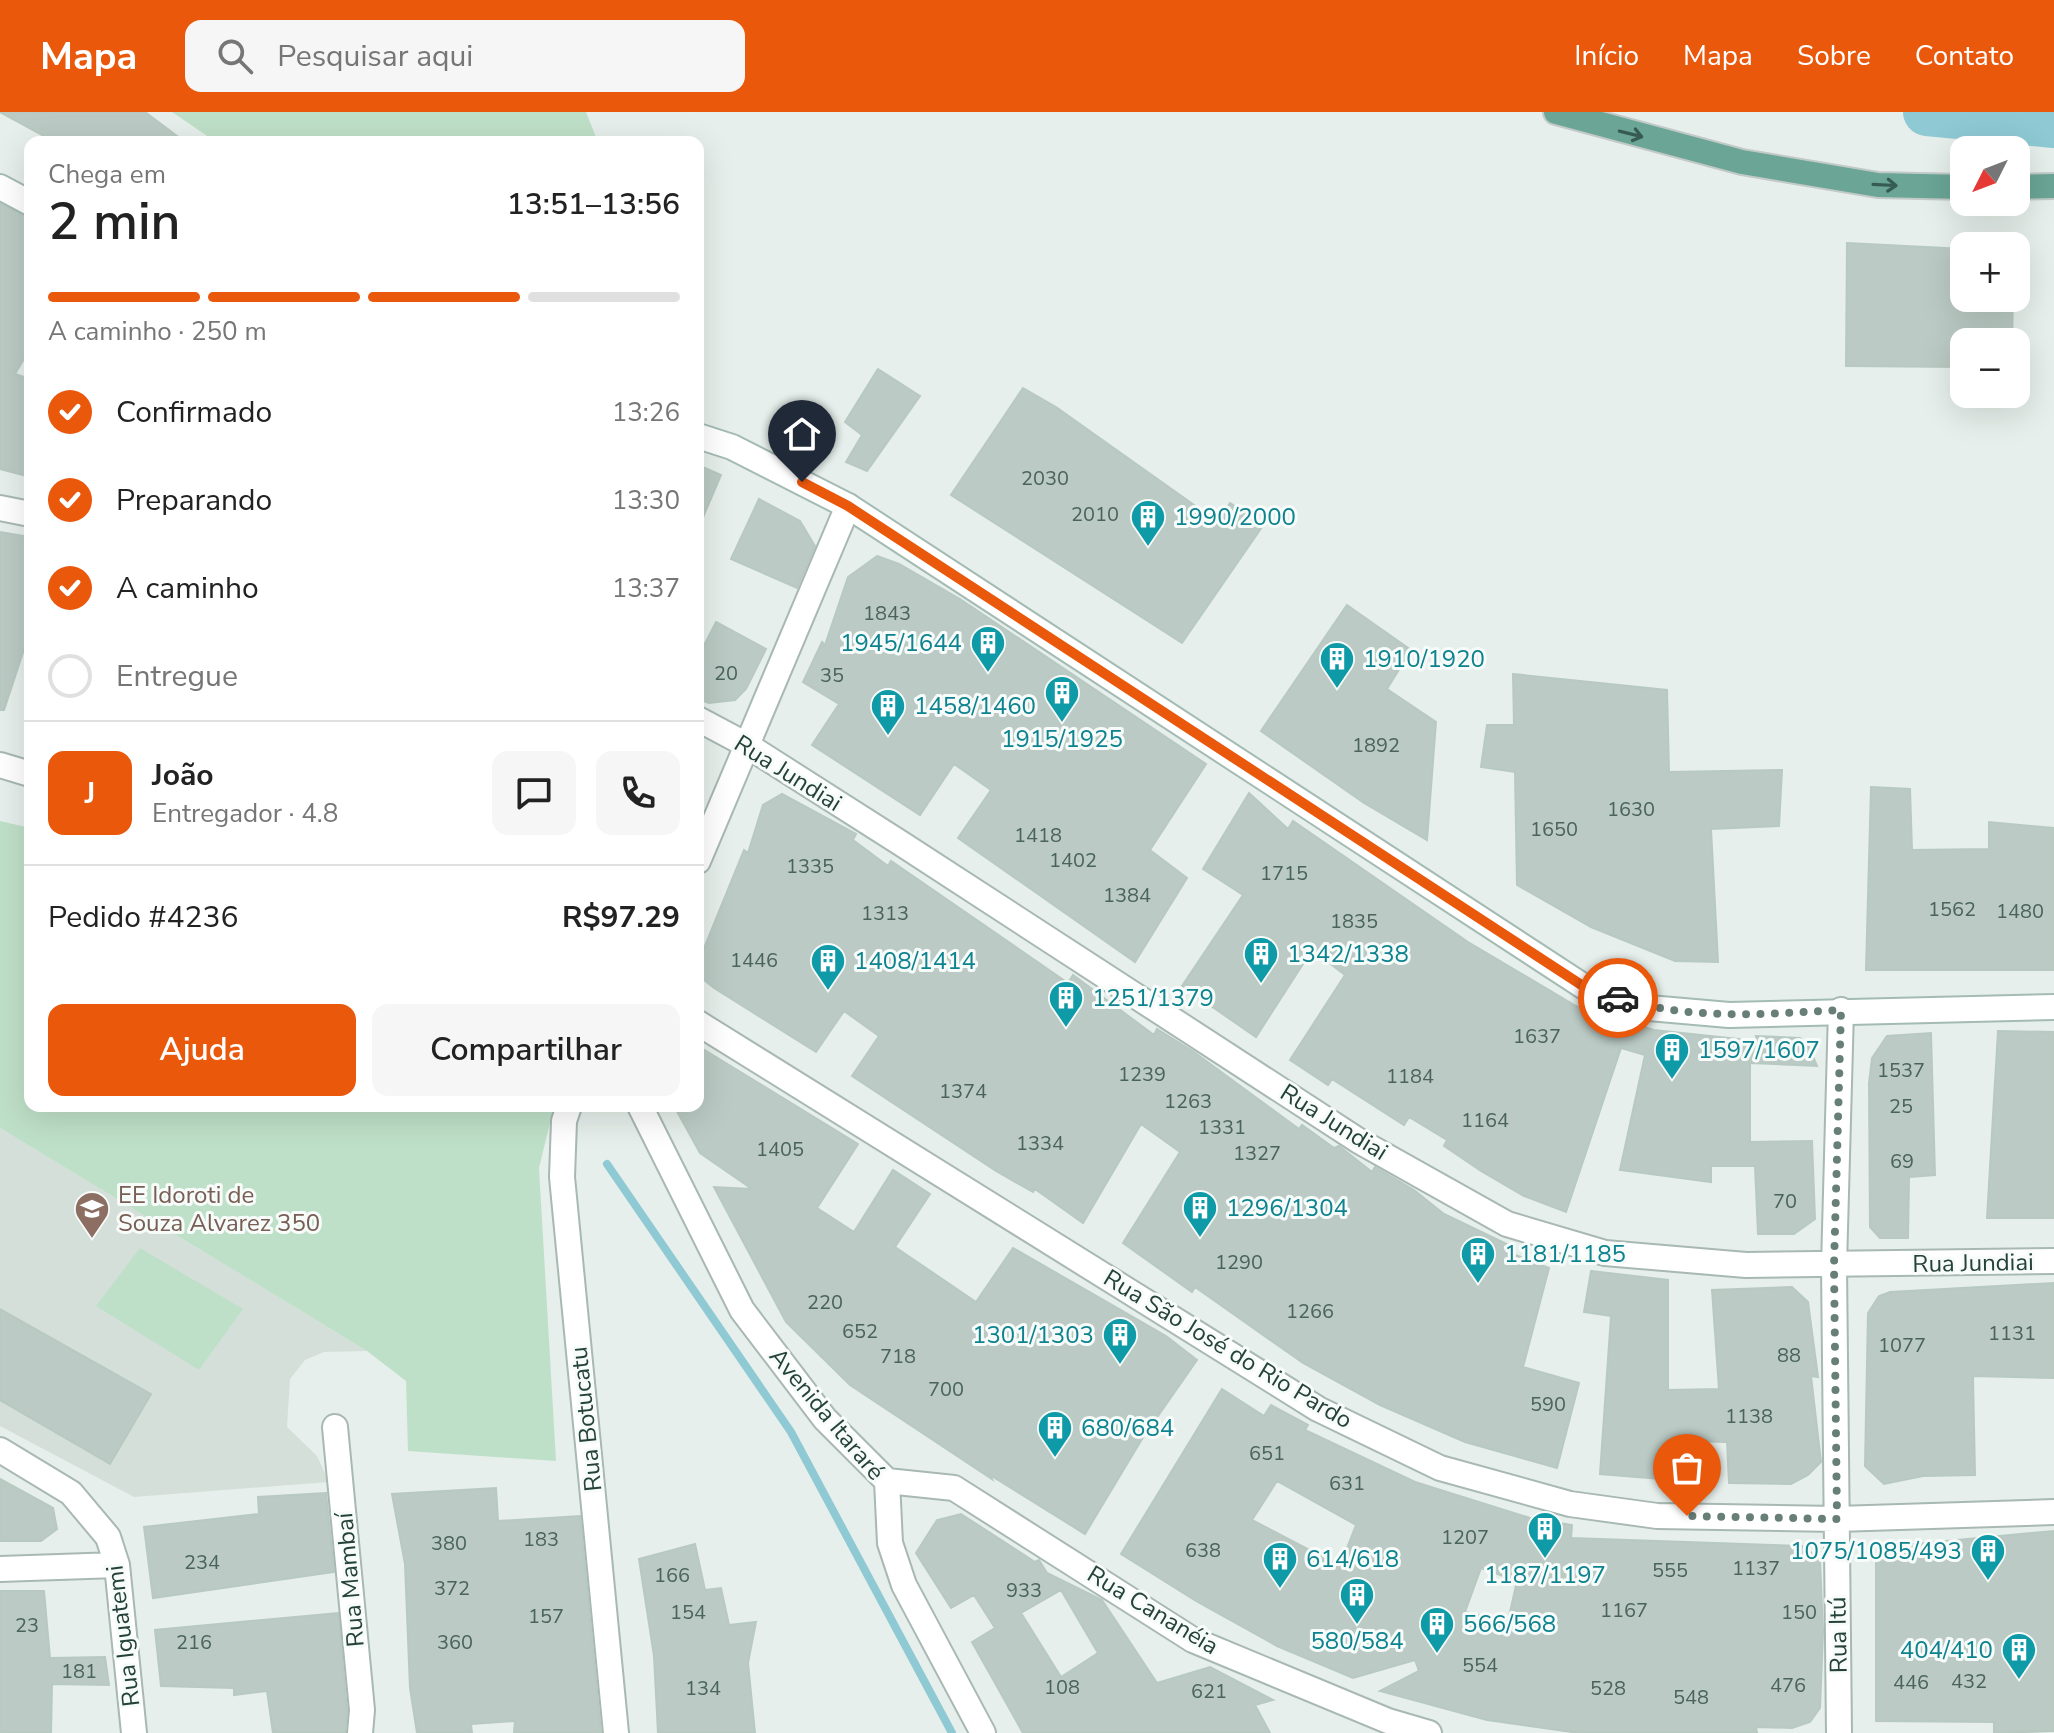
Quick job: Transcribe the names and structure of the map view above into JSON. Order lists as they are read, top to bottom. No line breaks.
{"streets":{"street":["Rua Jundiai","Rua São José do Rio Pardo","Avenida Itararé","Rua Botucatu","Rua Mambaí","Rua Cananéia","Rua Itú","Rua Iguatemi"]},"crossings":[["Rua Jundiai","Rua Itú"],["Rua São José do Rio Pardo","Rua Itú"],["Avenida Itararé","Rua Cananéia"]],"places":{"building":["1990/2000","1945/1644","1910/1920","1915/1925","1458/1460","1342/1338","1408/1414","1251/1379","1597/1607","1296/1304","1181/1185","1301/1303","680/684","1187/1197","1075/1085/493","614/618","580/584","566/568","404/410"],"school or university":["EE Idoroti de Souza Alvarez 350"]},"house_numbers":["2030","2010","1843","20","35","1892","1630","1650","1418","1402","1335","1715","1384","1562","1480","1313","1835","1446","1637","1537","1239","1184","1374","1263","25","1164","1331","1334","1405","1327","69","70","1290","220","1266","652","1131","1077","88","718","700","590","1138","651","631","1207","183","380","638","234","1137","555","166","372","933","1167","154","150","157","23","216","360","554","181","432","446","476","108","134","528","621","548"],"north":"bottom left","page":{"header":"Mapa","search":"Pesquisar aqui","nav":["Início","Mapa","Sobre","Contato"],"map_buttons":["+","−"],"heading":["2 min","Chega em","13:51–13:56"],"panel":["João","Entregador · 4.8","Pedido #4236","R$97.29"],"bar":"A caminho · 250 m","list":[["Confirmado","13:26"],["Preparando","13:30"],["A caminho","13:37"],"Entregue"],"round":"J","buttons":["Ajuda","Compartilhar"]}}
